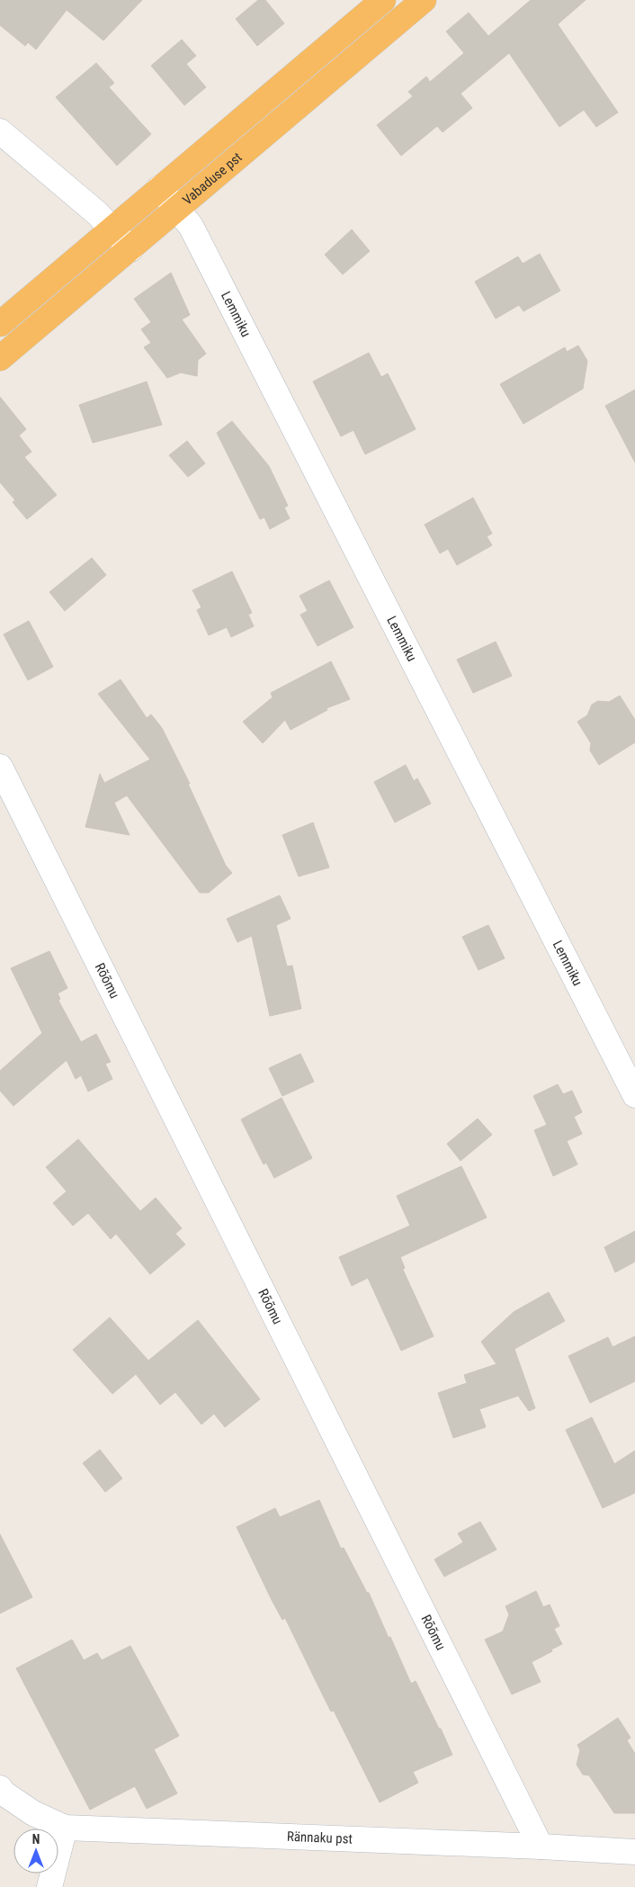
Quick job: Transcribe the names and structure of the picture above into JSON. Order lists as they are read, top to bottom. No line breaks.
{"streets":{"highway":["Vabaduse pst"],"street":["Lemmiku","Rõõmu","Rännaku pst"]},"crossings":[["Vabaduse pst","Lemmiku"],["Rõõmu","Rännaku pst"]],"north":"top"}
